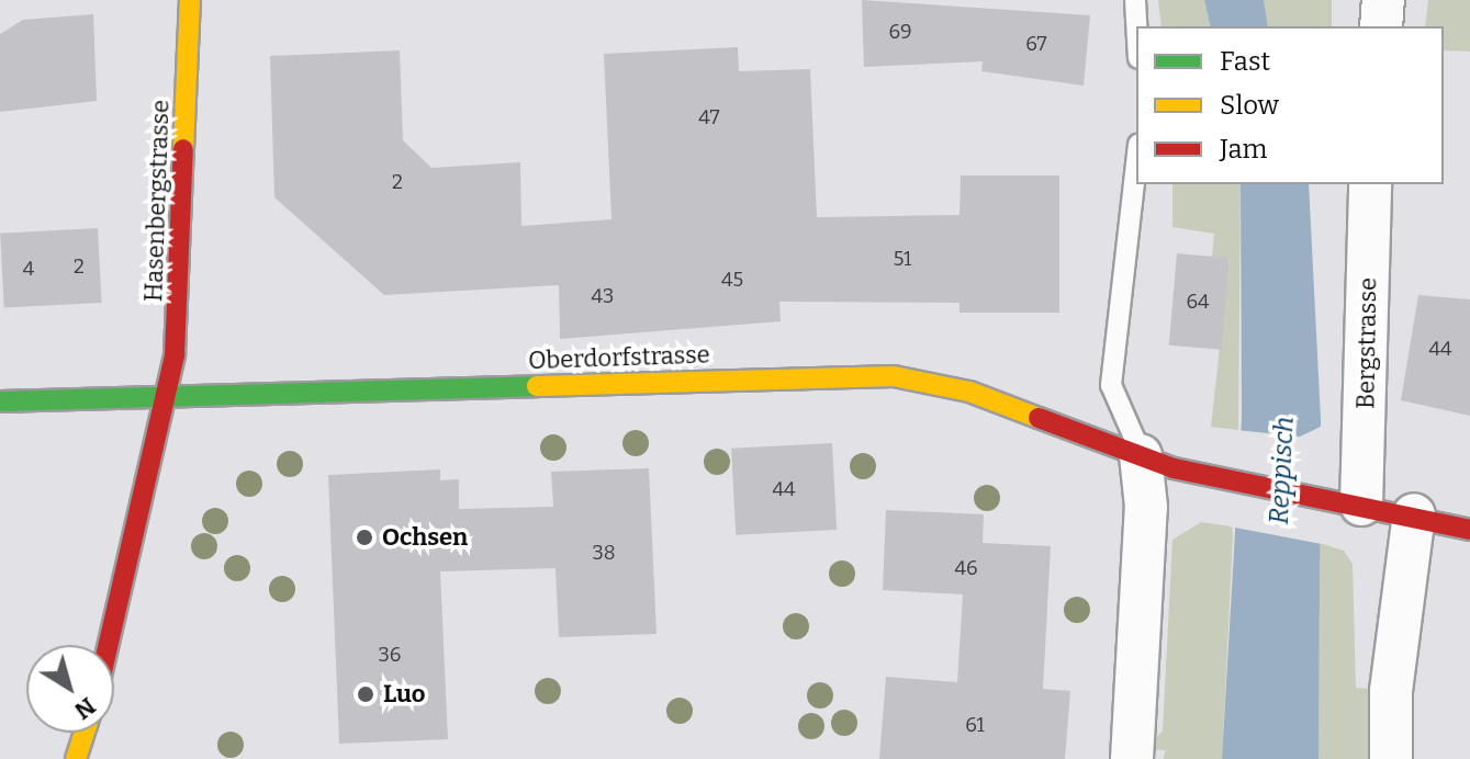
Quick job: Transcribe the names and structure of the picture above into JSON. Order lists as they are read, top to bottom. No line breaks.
{"streets":{"street":["Hasenbergstrasse","Bergstrasse","Oberdorfstrasse"]},"crossings":[["Hasenbergstrasse","Oberdorfstrasse"],["Bergstrasse","Oberdorfstrasse"]],"water":["Reppisch"],"places":["Ochsen","Luo"],"house_numbers":["69","67","47","2","51","2","4","45","43","64","44","44","38","46","36","61"],"legend":["Fast","Slow","Jam"],"north":"bottom right"}
